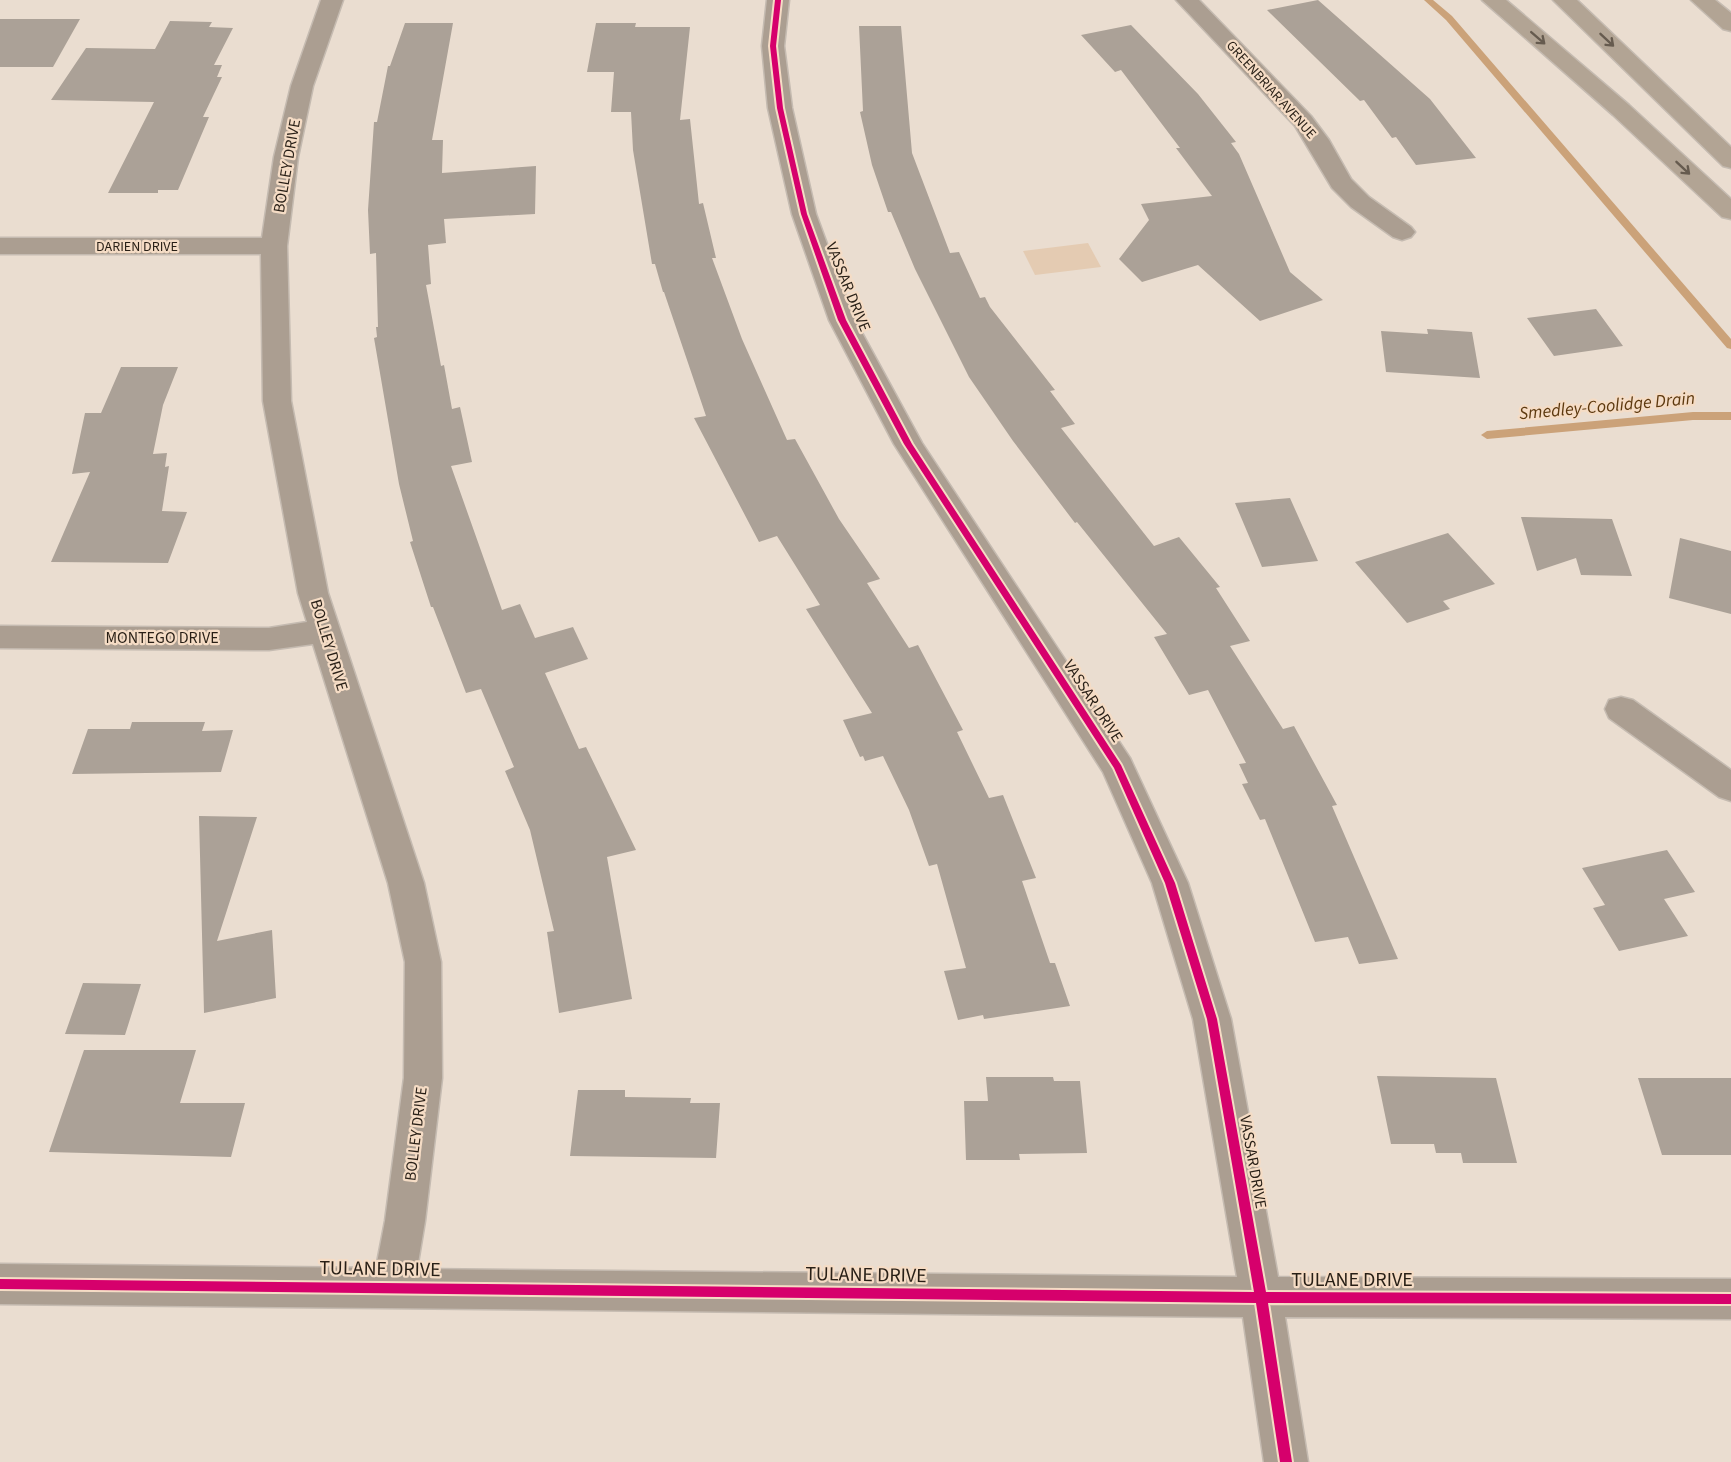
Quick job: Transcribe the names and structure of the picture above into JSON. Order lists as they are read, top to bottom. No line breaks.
{"streets":{"street":["GREENBRIAR AVENUE","BOLLEY DRIVE","DARIEN DRIVE","VASSAR DRIVE","MONTEGO DRIVE","TULANE DRIVE"]},"crossings":[["BOLLEY DRIVE","DARIEN DRIVE"],["BOLLEY DRIVE","MONTEGO DRIVE"],["BOLLEY DRIVE","TULANE DRIVE"],["VASSAR DRIVE","TULANE DRIVE"]],"water":["Smedley-Coolidge Drain"]}
